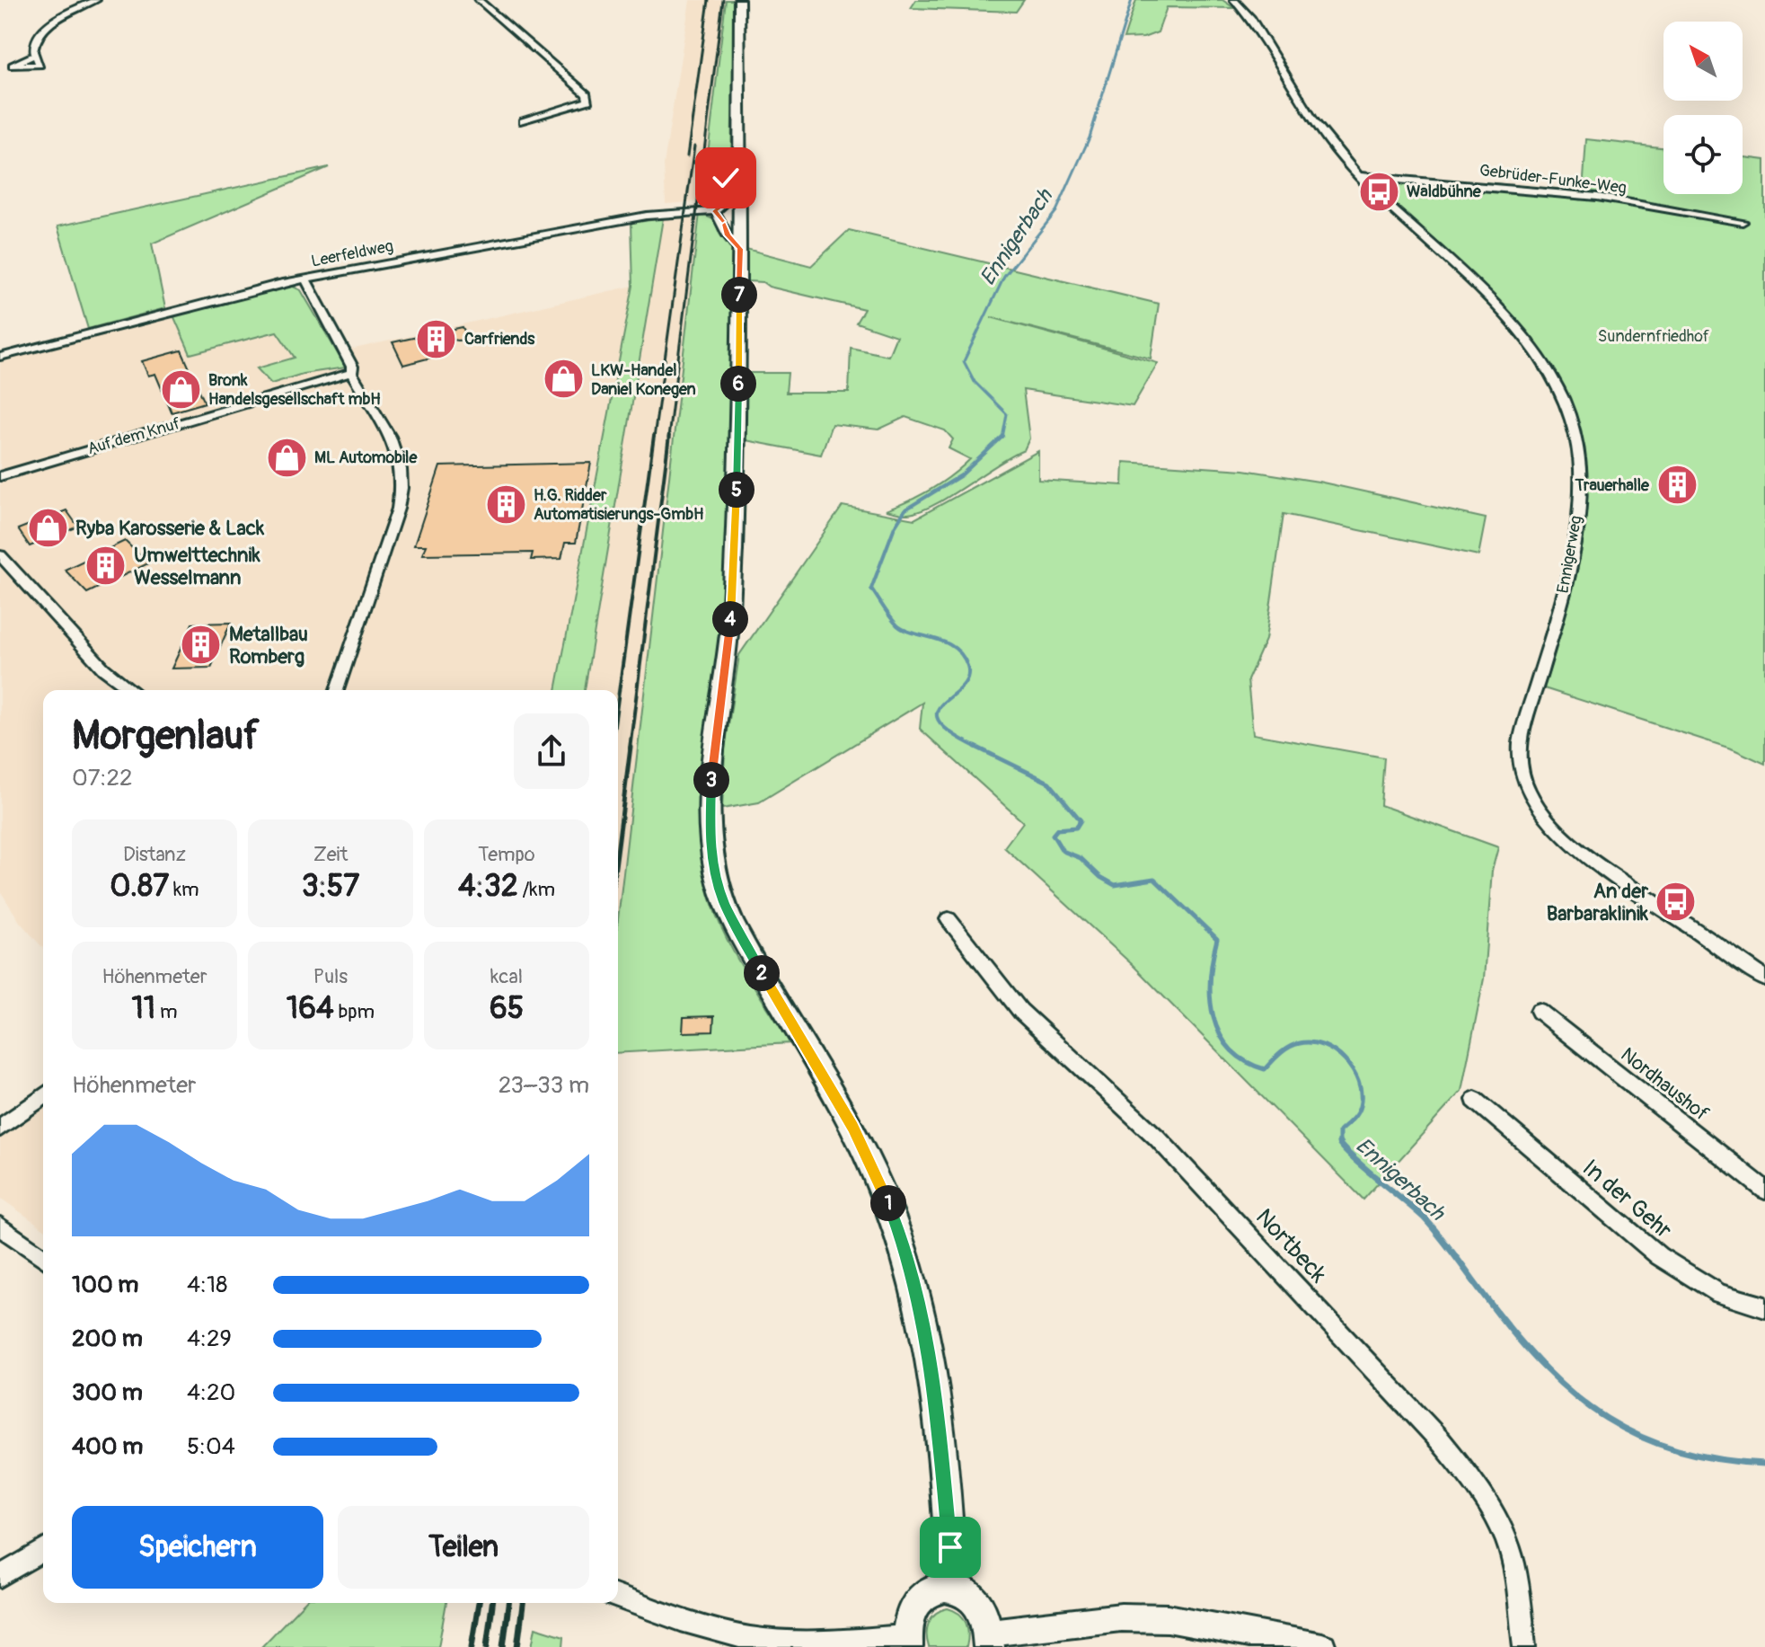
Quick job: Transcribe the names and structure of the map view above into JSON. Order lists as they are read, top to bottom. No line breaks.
{"streets":{"street":["Gebrüder-Funke-Weg","Leerfeldweg","Auf dem Knuf","Ennigerweg","Nordhaushof","In der Gehr","Nortbeck"]},"crossings":[["Gebrüder-Funke-Weg","Ennigerweg"]],"water":["Ennigerbach"],"parks":["Sundernfriedhof"],"places":{"bus stop":["Waldbühne","An der Barbaraklinik"],"building":["Carfriends","Trauerhalle","H.G. Ridder Automatisierungs-GmbH","Umwelttechnik Wesselmann","Metallbau Romberg"],"shop":["LKW-Handel Daniel Konegen","Bronk Handelsgesellschaft mbH","ML Automobile","Ryba Karosserie & Lack"]},"north":"top left","page":{"pins":["7","6","5","4","3","2","1"],"heading":["Morgenlauf","07:22"],"stats":[["Distanz","0.87 km"],["Zeit","3:57"],["Tempo","4:32 /km"],["Höhenmeter","11 m"],["Puls","164 bpm"],["kcal","65"]],"chart":["Höhenmeter","23–33 m"],"list":[{"name":"100 m","note":"4:18"},{"name":"200 m","note":"4:29"},{"name":"300 m","note":"4:20"},{"name":"400 m","note":"5:04"}],"buttons":["Speichern","Teilen"]}}
